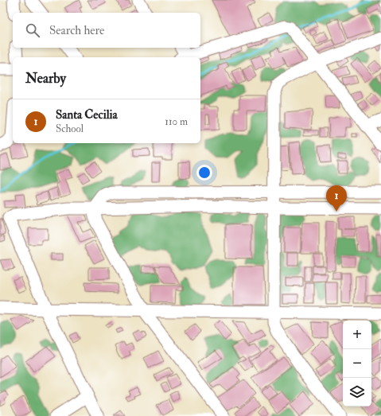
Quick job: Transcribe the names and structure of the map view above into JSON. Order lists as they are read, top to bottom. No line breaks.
{"page":{"search":"Search here","heading":"Nearby","list":[{"mark":"1","name":"Santa Cecilia","note":"School","value":"110 m"}],"pins":"1","map_buttons":["+","−"]}}
